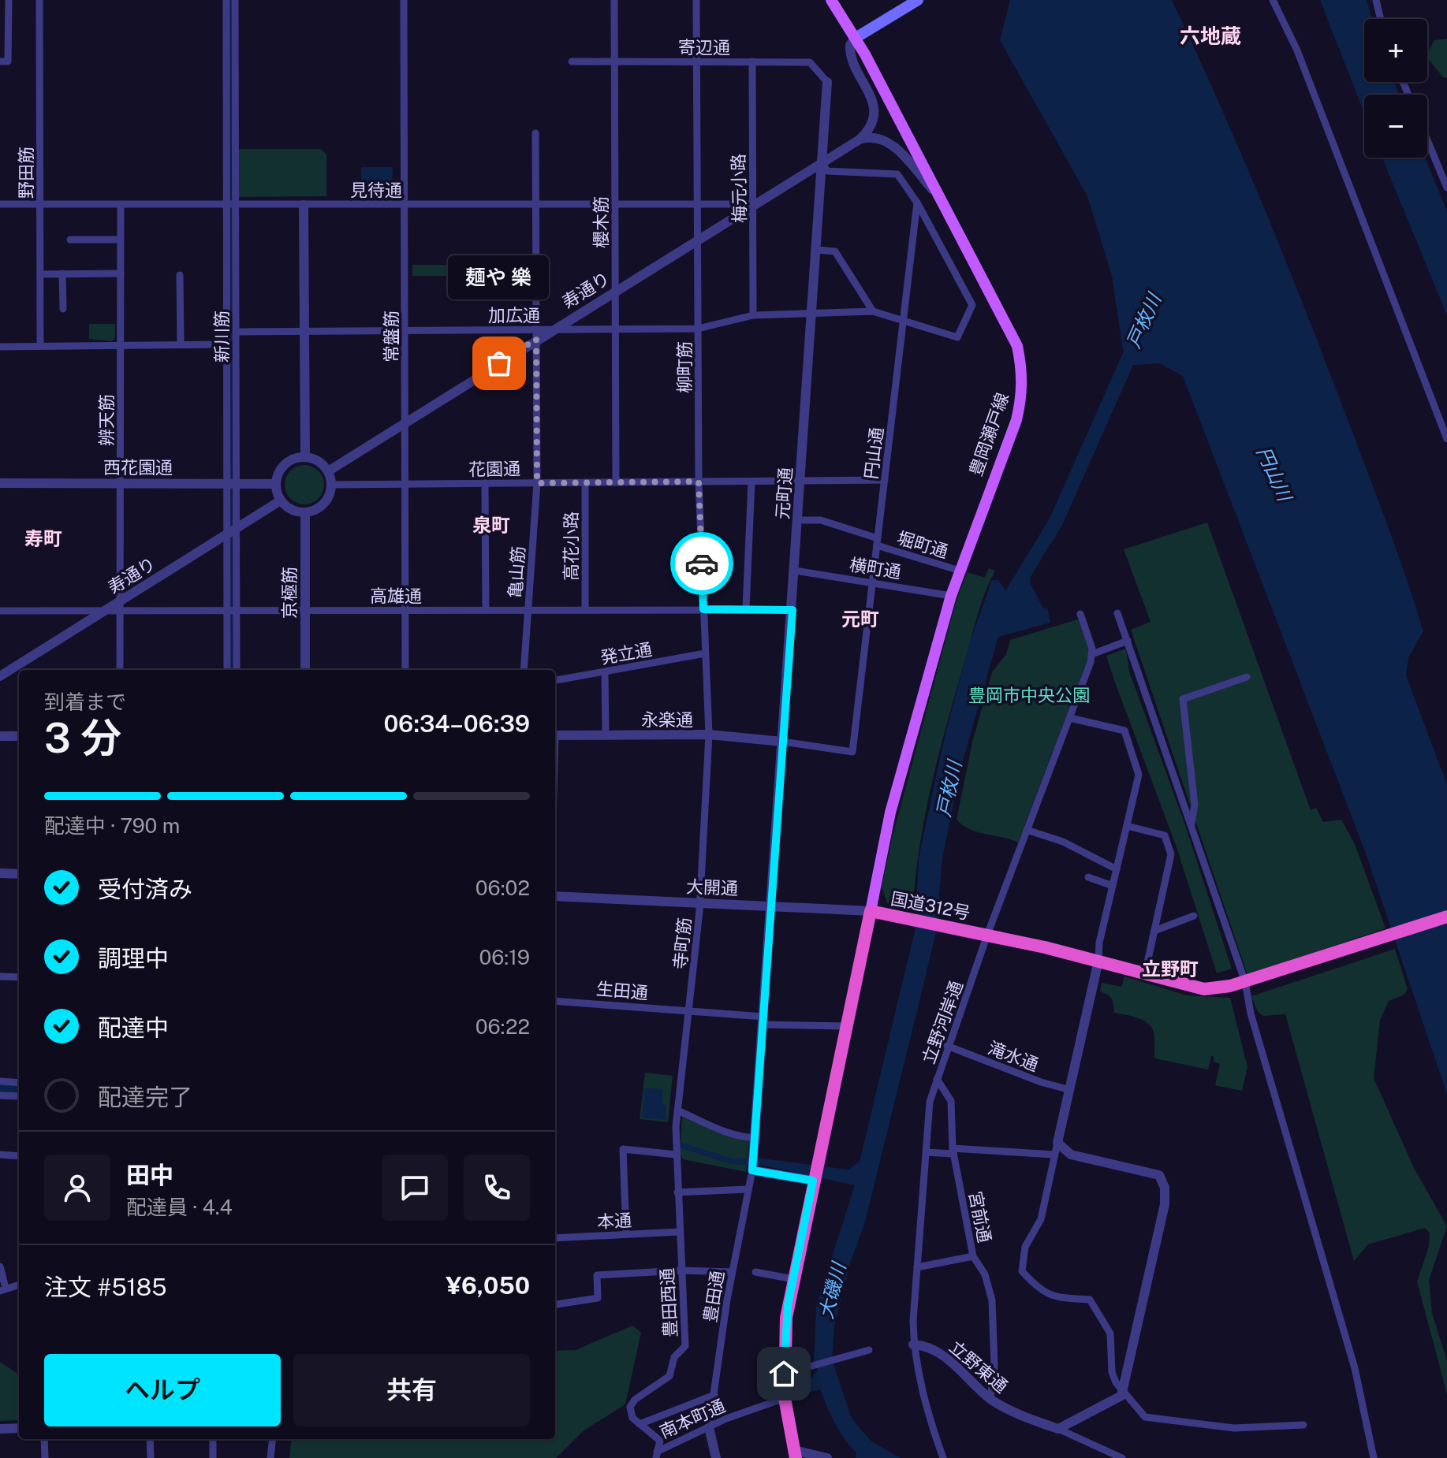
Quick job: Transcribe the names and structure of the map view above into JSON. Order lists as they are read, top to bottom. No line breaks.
{"streets":{"highway":["国道312号"],"main road":["豊岡瀬戸線"],"street":["寄辺通","野田筋","梅元小路","見待通","櫻木筋","寿通り","加広通","新川筋","常盤筋","柳町筋","辨天筋","円山通","西花園通","花園通","元町通","堀町通","高花小路","横町通","亀山筋","京極筋","高雄通","発立通","永楽通","大開通","寺町筋","生田通","立野河岸通","滝水通","宮前通","本通","豊田通","豊田西通","立野東通","南本町通"]},"crossings":[["寄辺通","梅元小路"],["寄辺通","櫻木筋"],["寄辺通","柳町筋"],["寄辺通","元町通"],["野田筋","見待通"],["梅元小路","見待通"],["梅元小路","寿通り"],["梅元小路","加広通"],["見待通","櫻木筋"],["見待通","寿通り"],["見待通","新川筋"],["見待通","常盤筋"],["見待通","柳町筋"],["見待通","辨天筋"],["見待通","亀山筋"],["櫻木筋","寿通り"],["櫻木筋","加広通"],["櫻木筋","花園通"],["寿通り","加広通"],["寿通り","新川筋"],["寿通り","常盤筋"],["寿通り","柳町筋"],["寿通り","辨天筋"],["寿通り","西花園通"],["寿通り","花園通"],["寿通り","元町通"],["寿通り","亀山筋"],["寿通り","京極筋"],["寿通り","高雄通"],["加広通","新川筋"],["加広通","常盤筋"],["加広通","柳町筋"],["加広通","円山通"],["加広通","元町通"],["加広通","亀山筋"],["新川筋","西花園通"],["新川筋","高雄通"],["常盤筋","花園通"],["常盤筋","高雄通"],["柳町筋","花園通"],["柳町筋","高雄通"],["柳町筋","発立通"],["柳町筋","永楽通"],["柳町筋","寺町筋"],["辨天筋","西花園通"],["辨天筋","高雄通"],["豊岡瀬戸線","堀町通"],["豊岡瀬戸線","横町通"],["豊岡瀬戸線","大開通"],["豊岡瀬戸線","国道312号"],["円山通","花園通"],["円山通","元町通"],["円山通","堀町通"],["円山通","横町通"],["円山通","永楽通"],["西花園通","花園通"],["西花園通","京極筋"],["花園通","元町通"],["花園通","高花小路"],["花園通","亀山筋"],["花園通","京極筋"],["元町通","堀町通"],["元町通","横町通"],["元町通","高雄通"],["元町通","永楽通"],["元町通","大開通"],["元町通","生田通"],["元町通","豊田通"],["高花小路","高雄通"],["亀山筋","高雄通"],["京極筋","高雄通"],["永楽通","寺町筋"],["大開通","国道312号"],["大開通","寺町筋"],["国道312号","生田通"],["国道312号","立野河岸通"],["国道312号","南本町通"],["寺町筋","生田通"],["寺町筋","豊田西通"],["立野河岸通","滝水通"],["立野河岸通","宮前通"],["立野河岸通","立野東通"],["宮前通","立野東通"],["本通","豊田西通"],["豊田通","南本町通"]],"districts":["六地蔵","泉町","寿町","元町","立野町"],"water":["戸枚川","円山川","大磯川"],"parks":["豊岡市中央公園"],"places":["麺や 樂"],"page":{"map_buttons":["+","−"],"bubble":"麺や 樂","heading":["3 分","到着まで","06:34–06:39"],"panel":["田中","配達員 · 4.4","注文 #5185","¥6,050"],"bar":"配達中 · 790 m","list":[["受付済み","06:02"],["調理中","06:19"],["配達中","06:22"],"配達完了"],"buttons":["ヘルプ","共有"]}}
